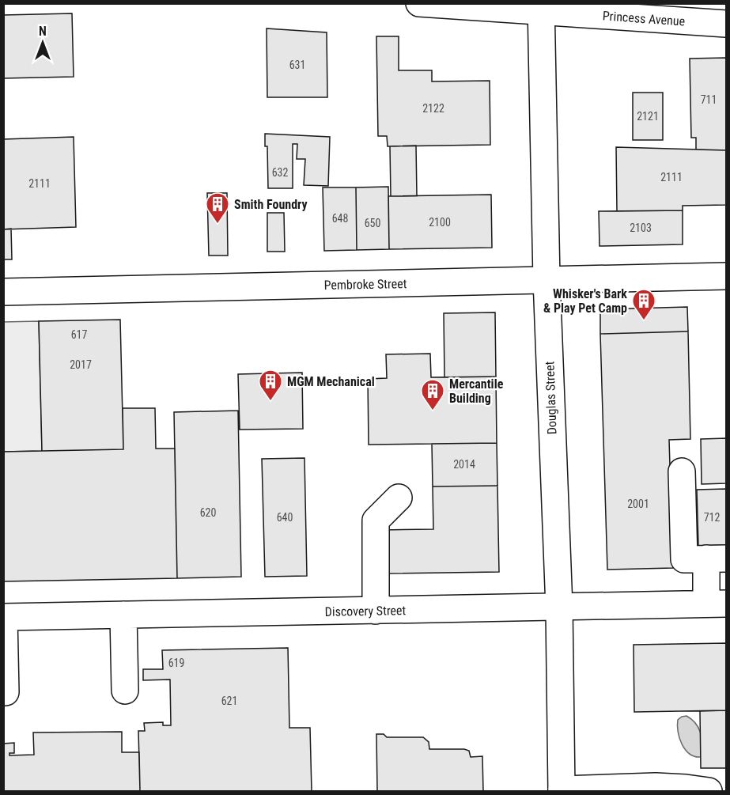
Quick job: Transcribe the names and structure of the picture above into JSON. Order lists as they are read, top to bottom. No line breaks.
{"streets":{"street":["Princess Avenue","Pembroke Street","Douglas Street","Discovery Street"]},"crossings":[["Princess Avenue","Douglas Street"],["Pembroke Street","Douglas Street"],["Douglas Street","Discovery Street"]],"places":{"building":["Smith Foundry","Whisker's Bark & Play Pet Camp","MGM Mechanical","Mercantile Building"]},"house_numbers":["631","711","2122","2121","632","2111","2111","648","2100","650","2103","617","2017","2014","2001","620","640","712","619","621"],"north":"top"}
